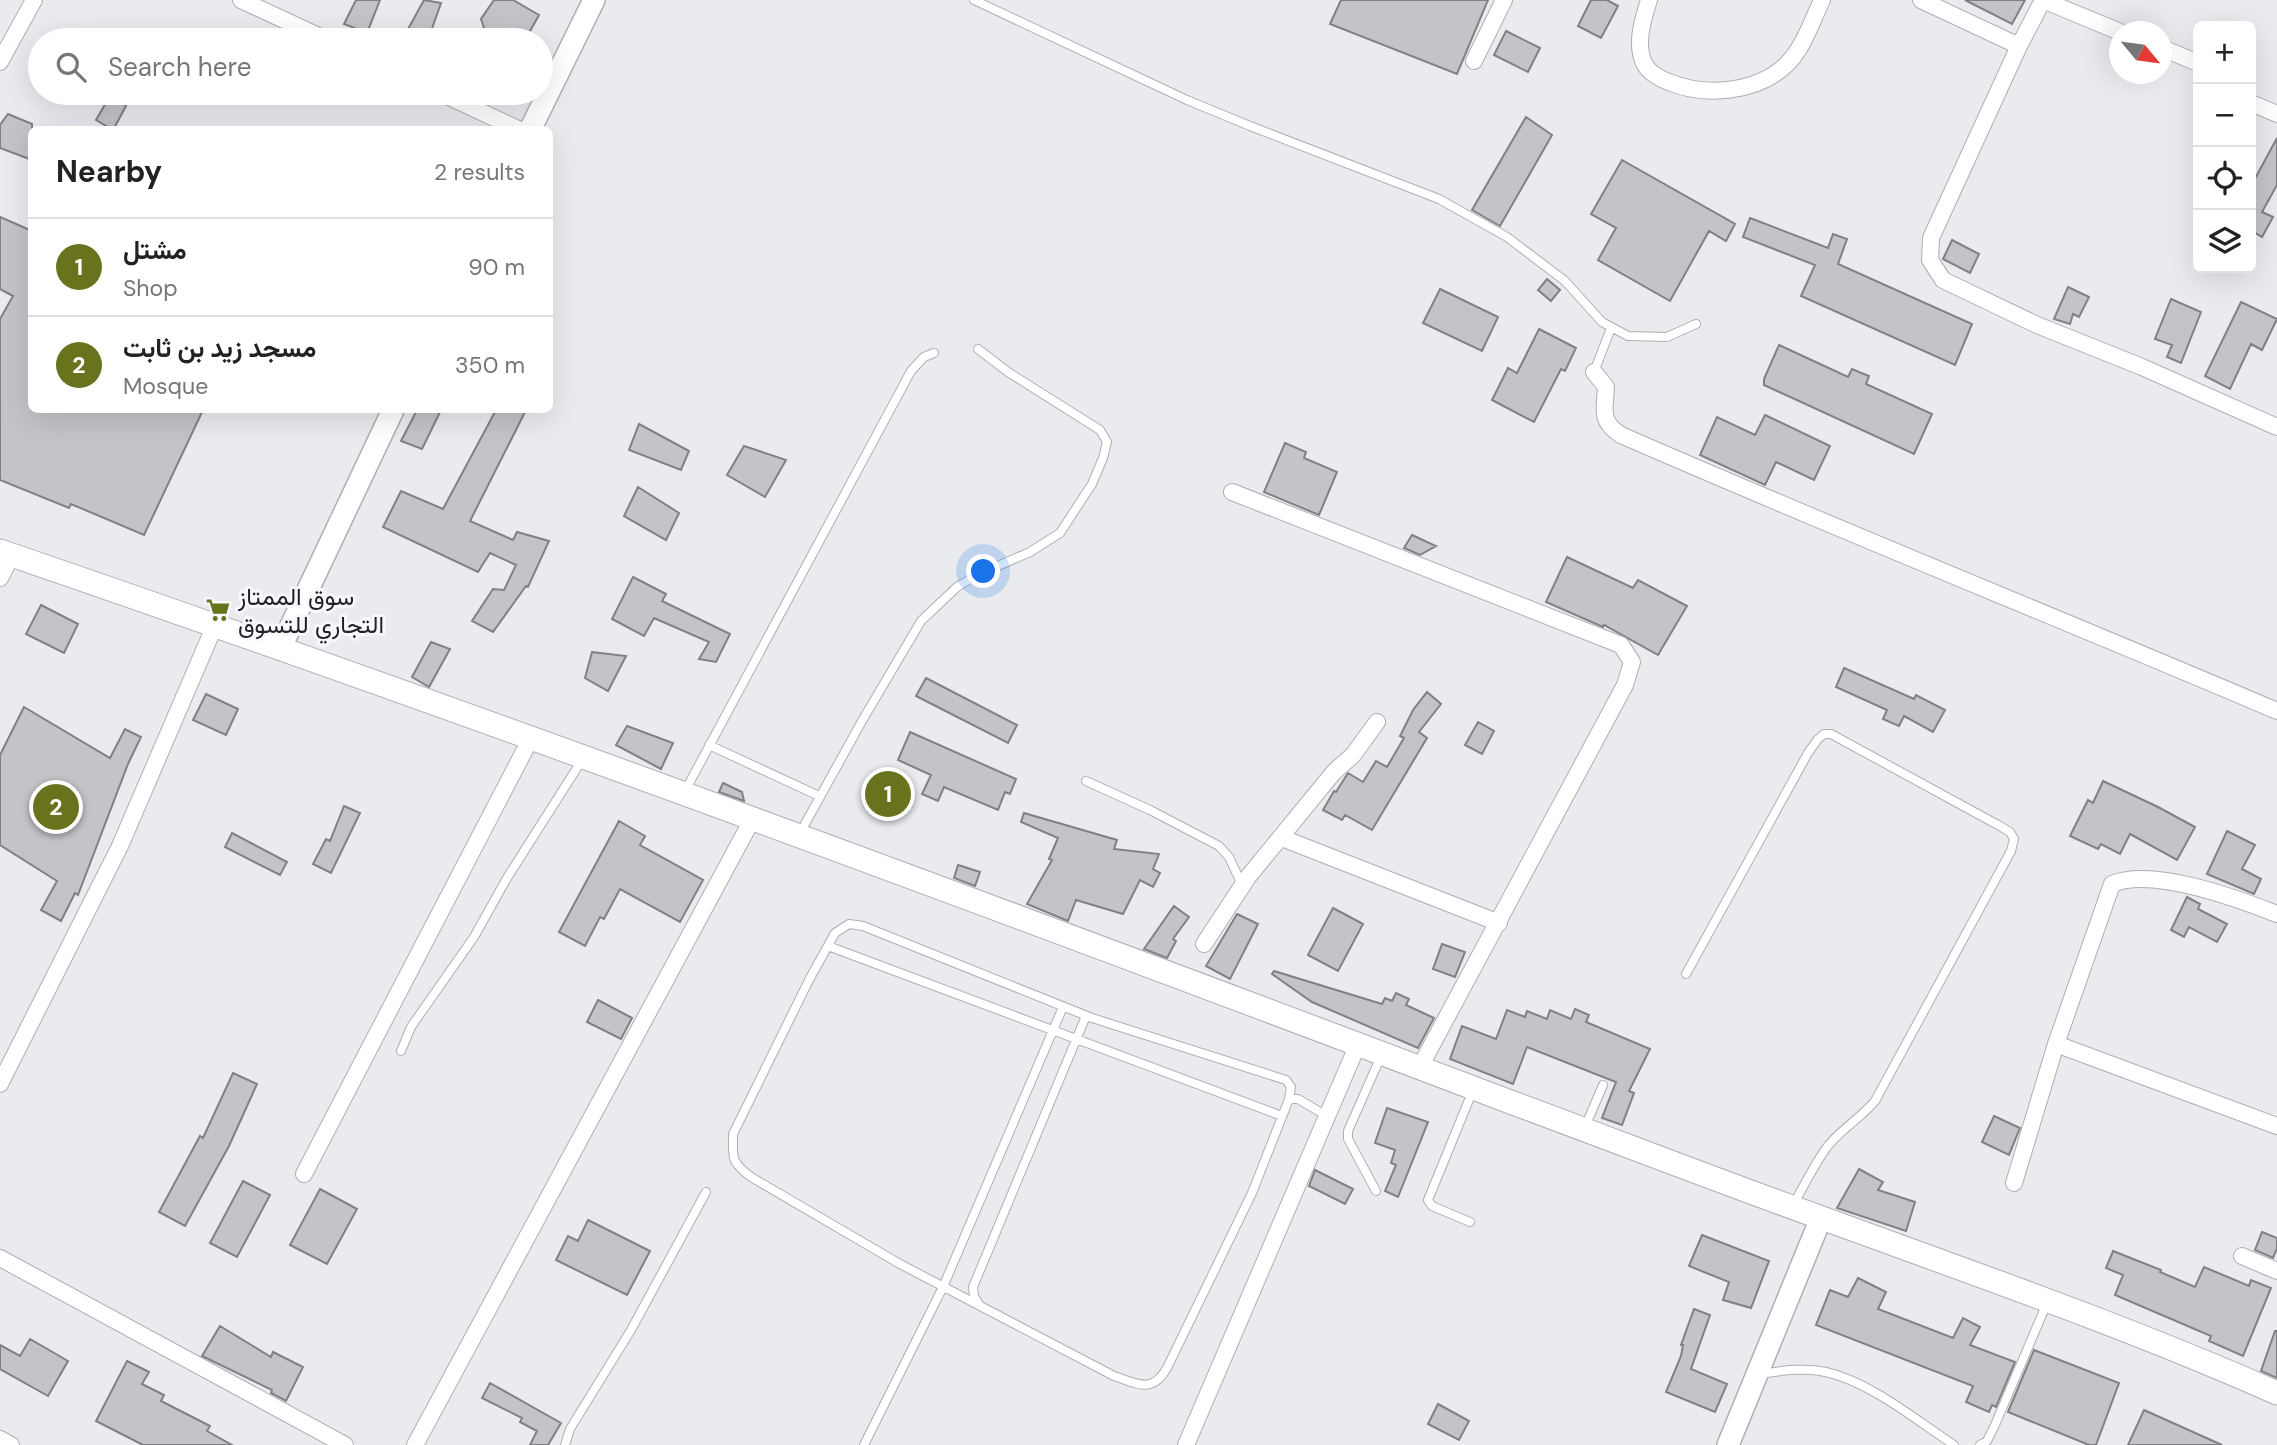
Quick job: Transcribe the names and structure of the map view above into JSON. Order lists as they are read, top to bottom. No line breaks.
{"places":{"supermarket":["سوق الممتاز التجاري للتسوق"]},"north":"bottom right","page":{"map_buttons":["+","−"],"search":"Search here","heading":["Nearby","2 results"],"list":[{"mark":"1","name":"مشتل","note":"Shop","value":"90 m"},{"mark":"2","name":"مسجد زيد بن ثابت","note":"Mosque","value":"350 m"}],"pins":["1","2"]}}
